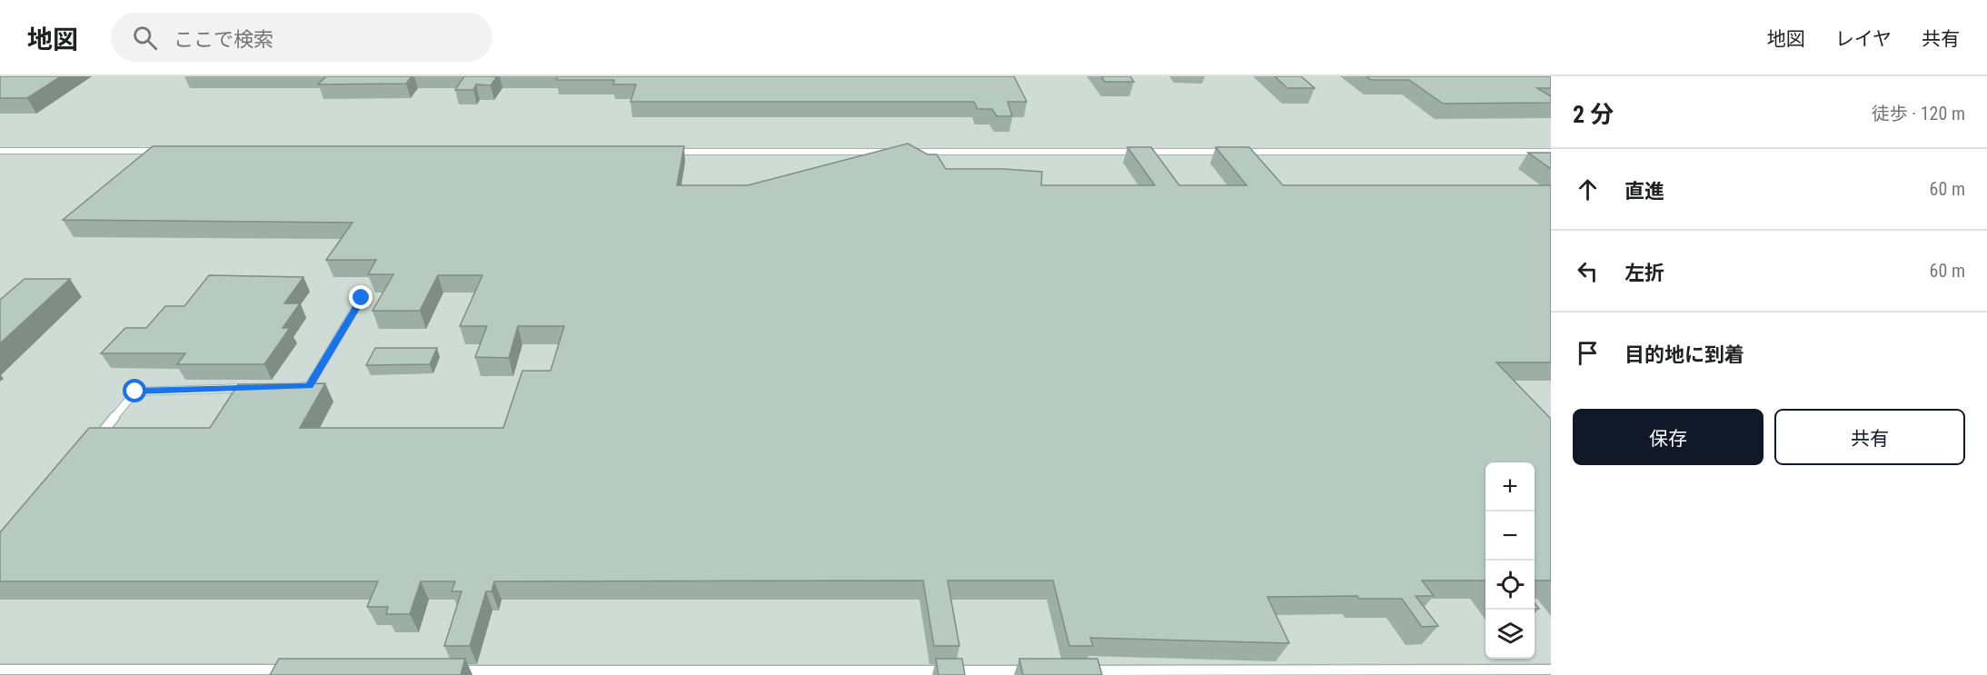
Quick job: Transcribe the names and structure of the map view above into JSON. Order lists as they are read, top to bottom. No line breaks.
{"page":{"header":"地図","search":"ここで検索","nav":["地図","レイヤ","共有"],"heading":["2 分","徒歩 · 120 m"],"list":[["直進","60 m"],["左折","60 m"],"目的地に到着"],"buttons":["保存","共有"],"map_buttons":["+","−"]}}
